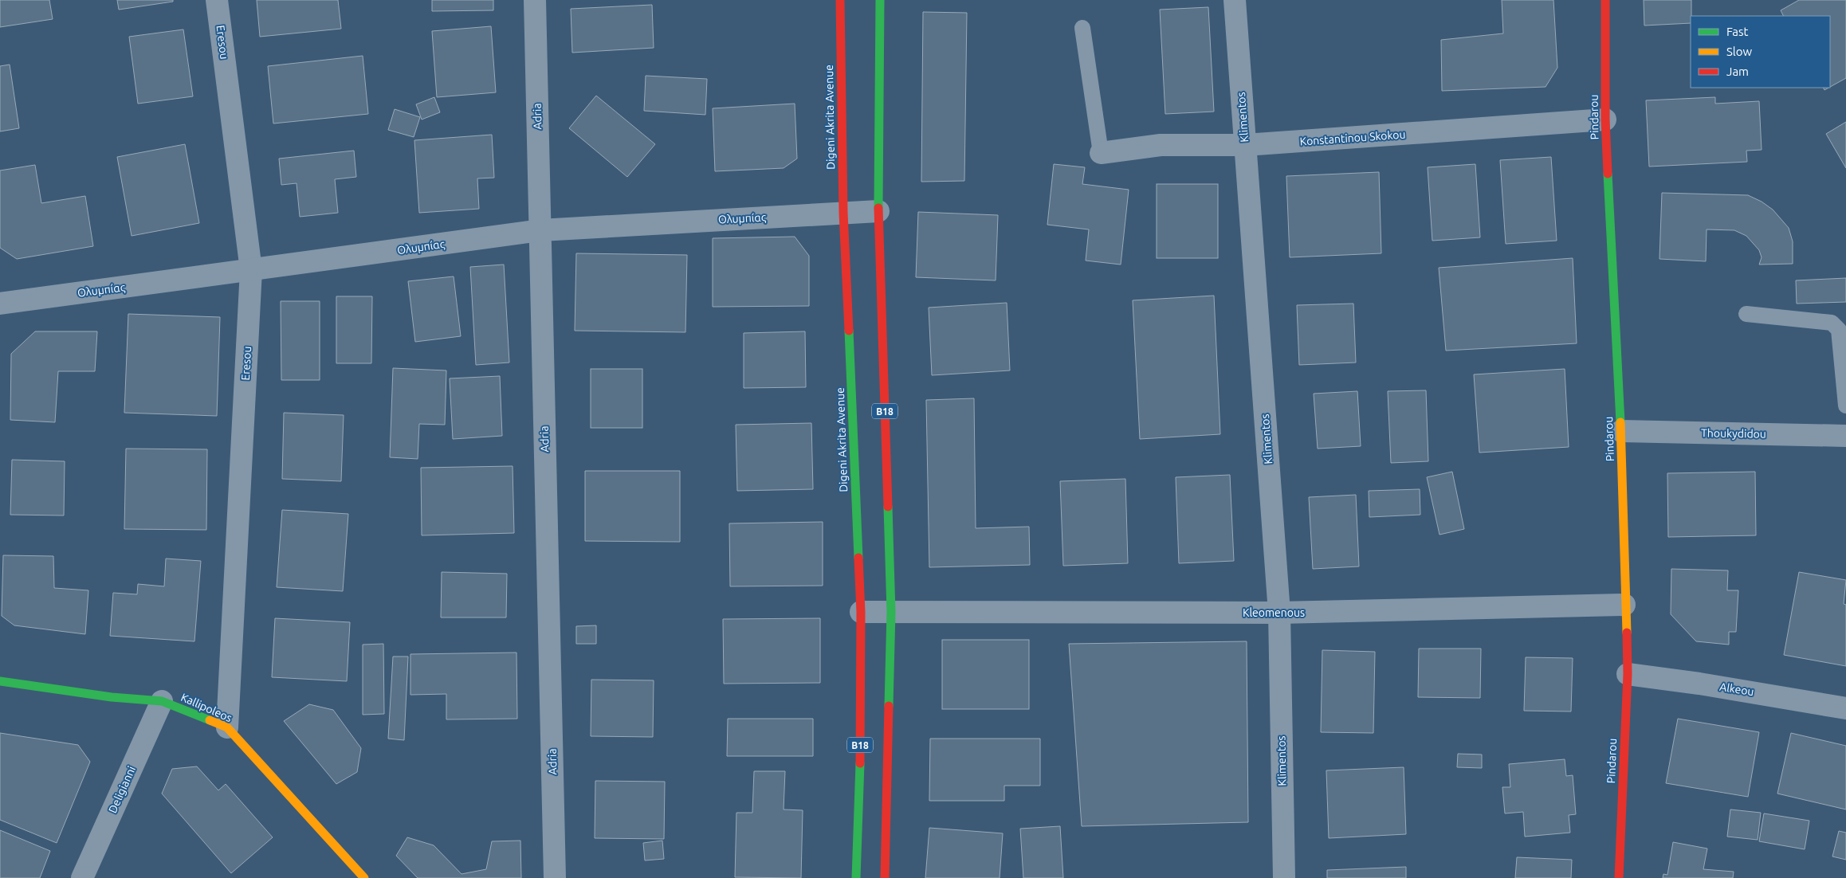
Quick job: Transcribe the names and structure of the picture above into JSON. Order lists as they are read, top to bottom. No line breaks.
{"streets":{"main road":["Digeni Akrita Avenue","Pindarou","B18","Kallipoleos"],"street":["Eresou","Adria","Klimentos","Konstantinou Skokou","Ολυμπίας","Thoukydidou","Kleomenous","Alkeou","Deligianni"]},"crossings":[["Eresou","Ολυμπίας"],["Eresou","Kallipoleos"],["Adria","Ολυμπίας"],["Digeni Akrita Avenue","Ολυμπίας"],["Digeni Akrita Avenue","Kleomenous"],["Klimentos","Konstantinou Skokou"],["Klimentos","Kleomenous"],["Pindarou","Konstantinou Skokou"],["Pindarou","Thoukydidou"],["Pindarou","Kleomenous"],["Pindarou","Alkeou"],["Ολυμπίας","B18"],["B18","Kleomenous"],["Kallipoleos","Deligianni"]],"legend":["Fast","Slow","Jam"]}
